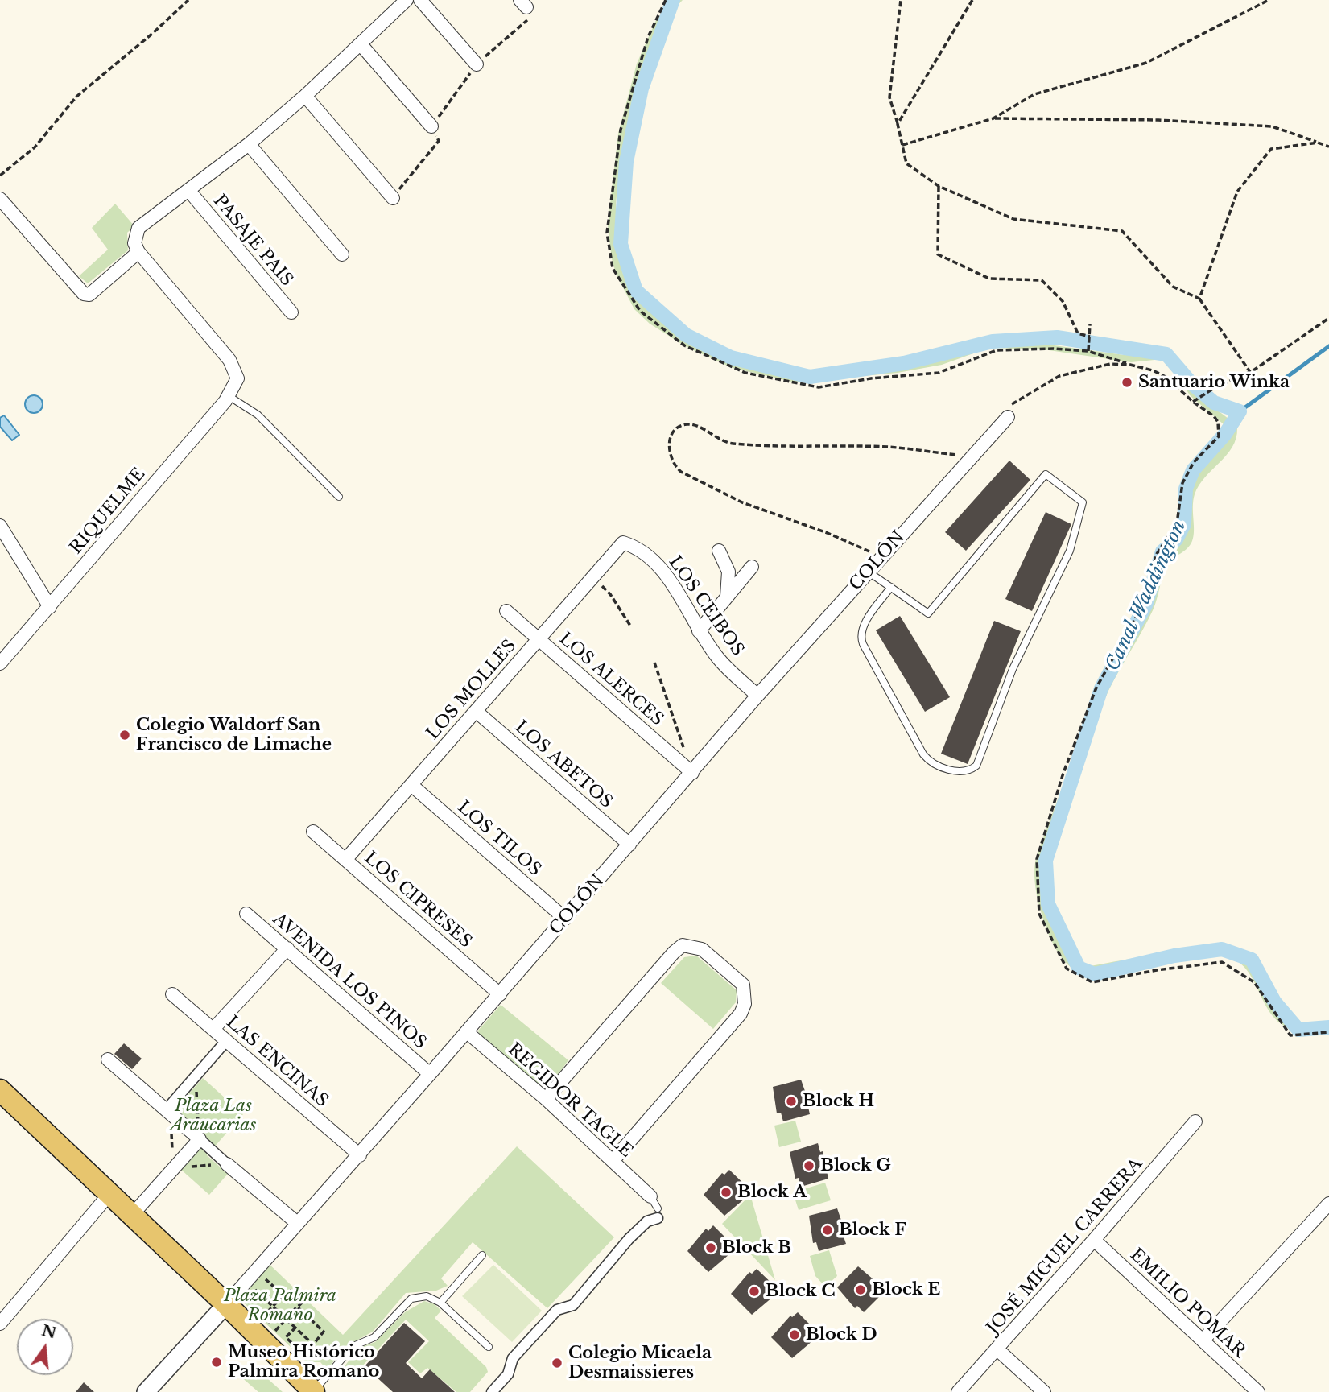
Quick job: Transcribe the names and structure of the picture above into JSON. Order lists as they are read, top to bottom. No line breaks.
{"streets":{"street":["PASAJE PAIS","RIQUELME","COLÓN","LOS CEIBOS","LOS ALERCES","LOS MOLLES","LOS ABETOS","LOS TILOS","LOS CIPRESES","AVENIDA LOS PINOS","LAS ENCINAS","REGIDOR TAGLE","JOSÉ MIGUEL CARRERA","EMILIO POMAR"]},"crossings":[["COLÓN","LOS CEIBOS"],["COLÓN","LOS ALERCES"],["COLÓN","LOS ABETOS"],["COLÓN","LOS TILOS"],["COLÓN","LOS CIPRESES"],["COLÓN","AVENIDA LOS PINOS"],["COLÓN","LAS ENCINAS"],["COLÓN","REGIDOR TAGLE"],["LOS CEIBOS","LOS MOLLES"],["LOS ALERCES","LOS MOLLES"],["LOS MOLLES","LOS ABETOS"],["LOS MOLLES","LOS TILOS"],["LOS MOLLES","LOS CIPRESES"],["JOSÉ MIGUEL CARRERA","EMILIO POMAR"]],"water":["Canal Waddington"],"parks":["Plaza Las Araucarias","Plaza Palmira Romano"],"places":["Santuario Winka","Colegio Waldorf San Francisco de Limache","Block H","Block G","Block A","Block F","Block B","Block E","Block C","Block D","Museo Histórico Palmira Romano","Colegio Micaela Desmaissieres"],"north":"top"}
